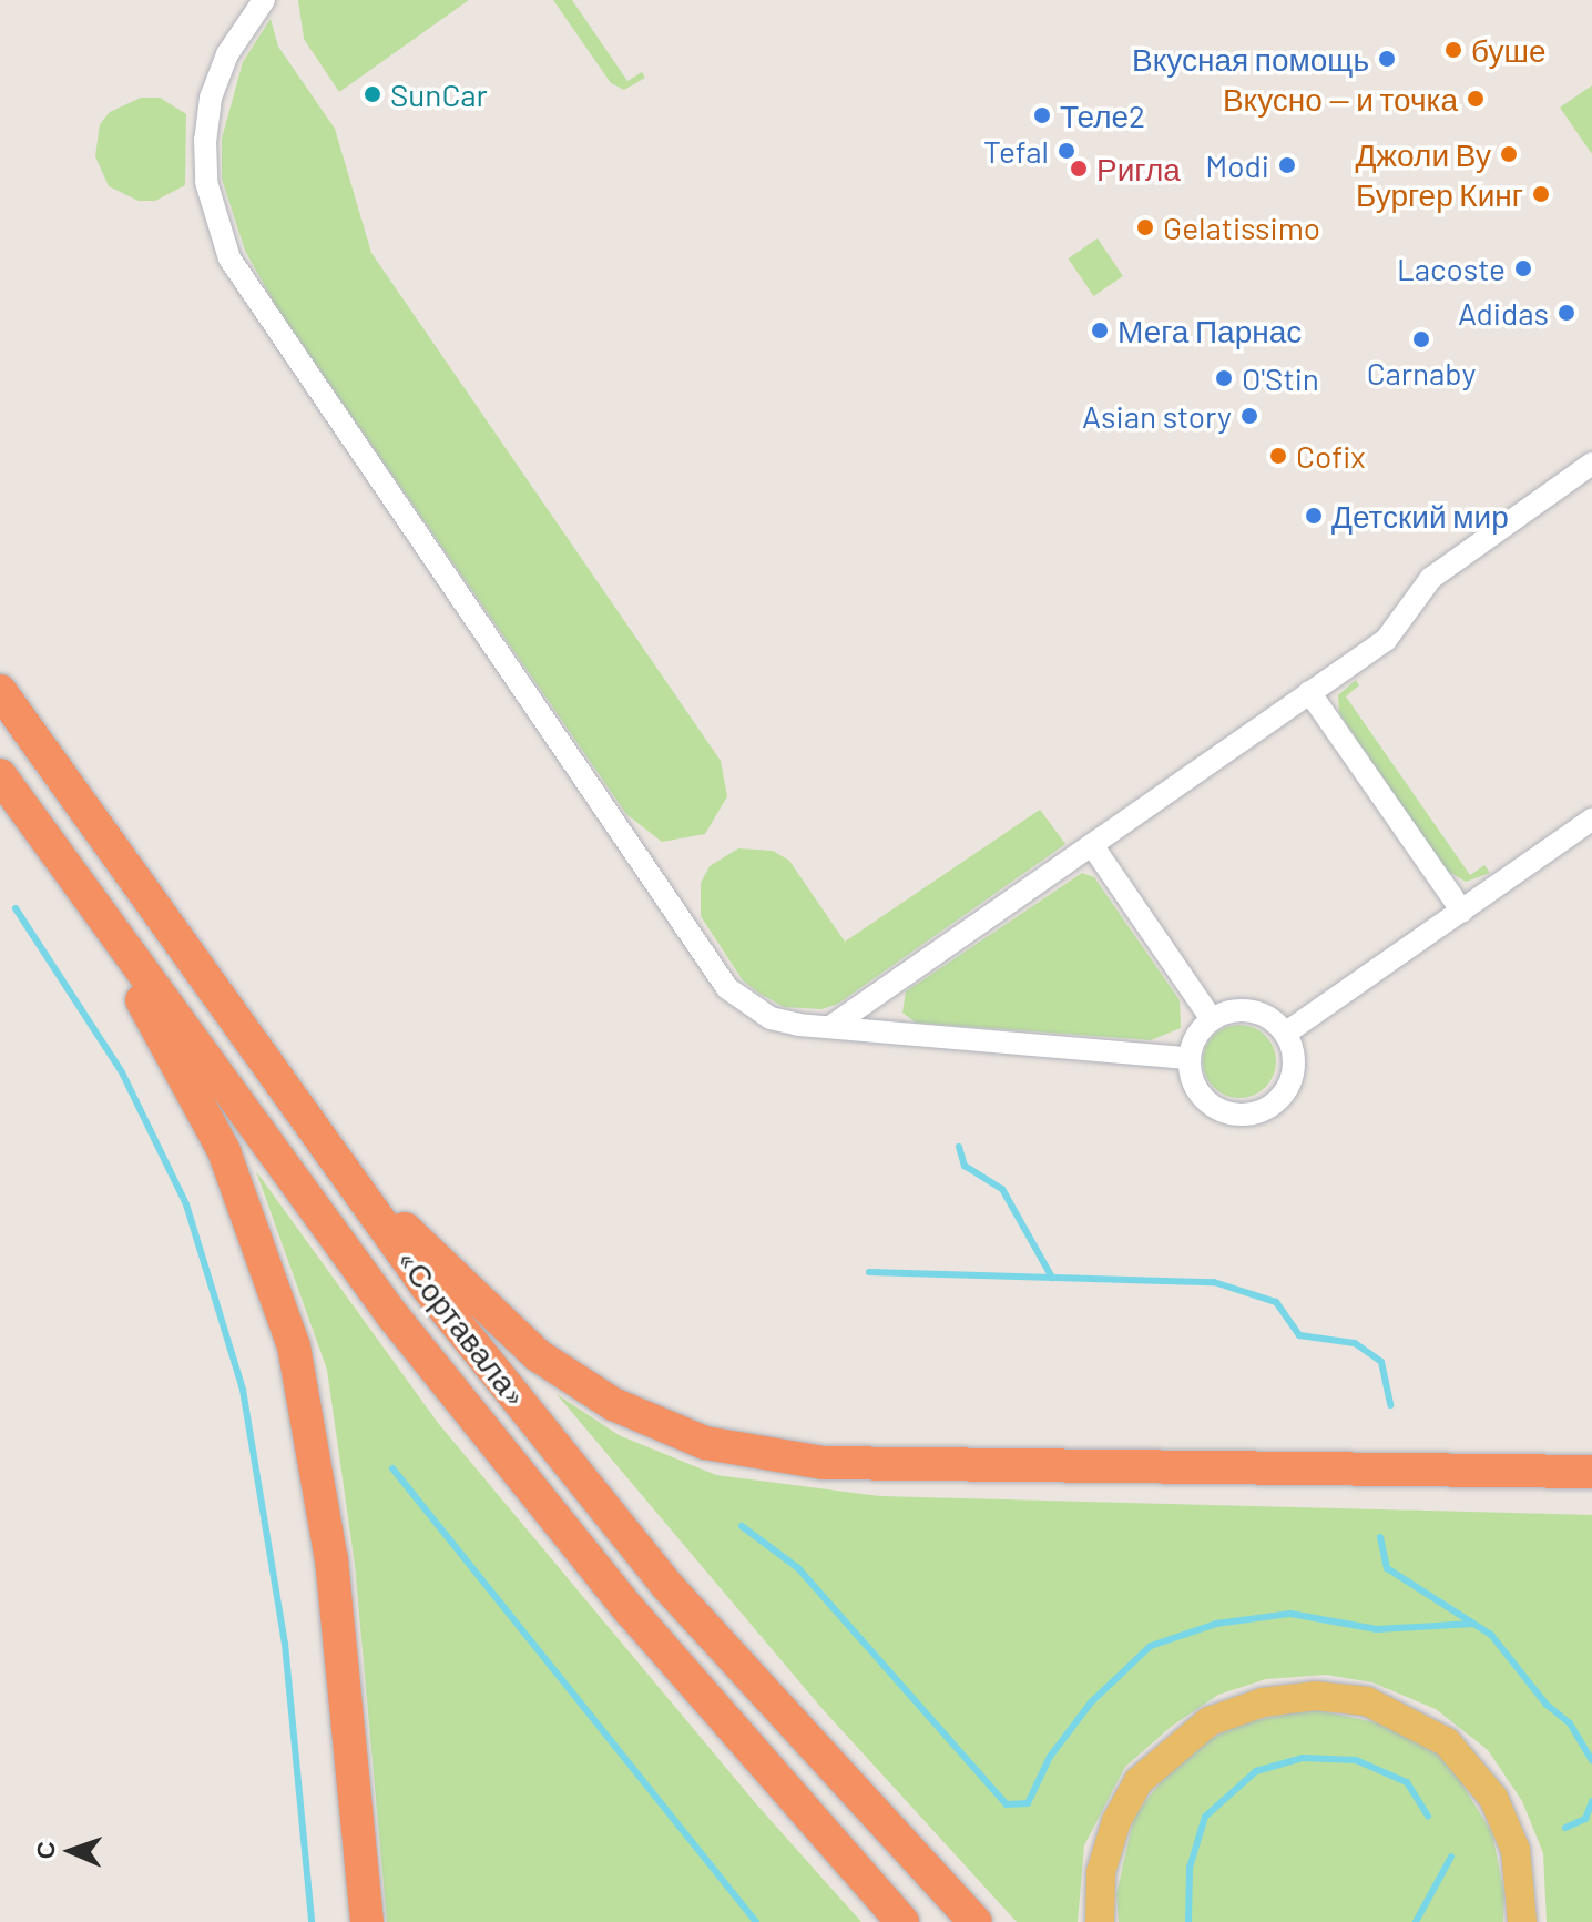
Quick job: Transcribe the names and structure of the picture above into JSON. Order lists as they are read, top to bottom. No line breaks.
{"streets":{"highway":["«Сортавала»"]},"places":["буше","Вкусная помощь","SunCar","Вкусно — и точка","Теле2","Tefal","Джоли Ву","Modi","Ригла","Бургер Кинг","Gelatissimo","Lacoste","Adidas","Мега Парнас","Carnaby","O'Stin","Asian story","Cofix","Детский мир"],"north":"left"}
